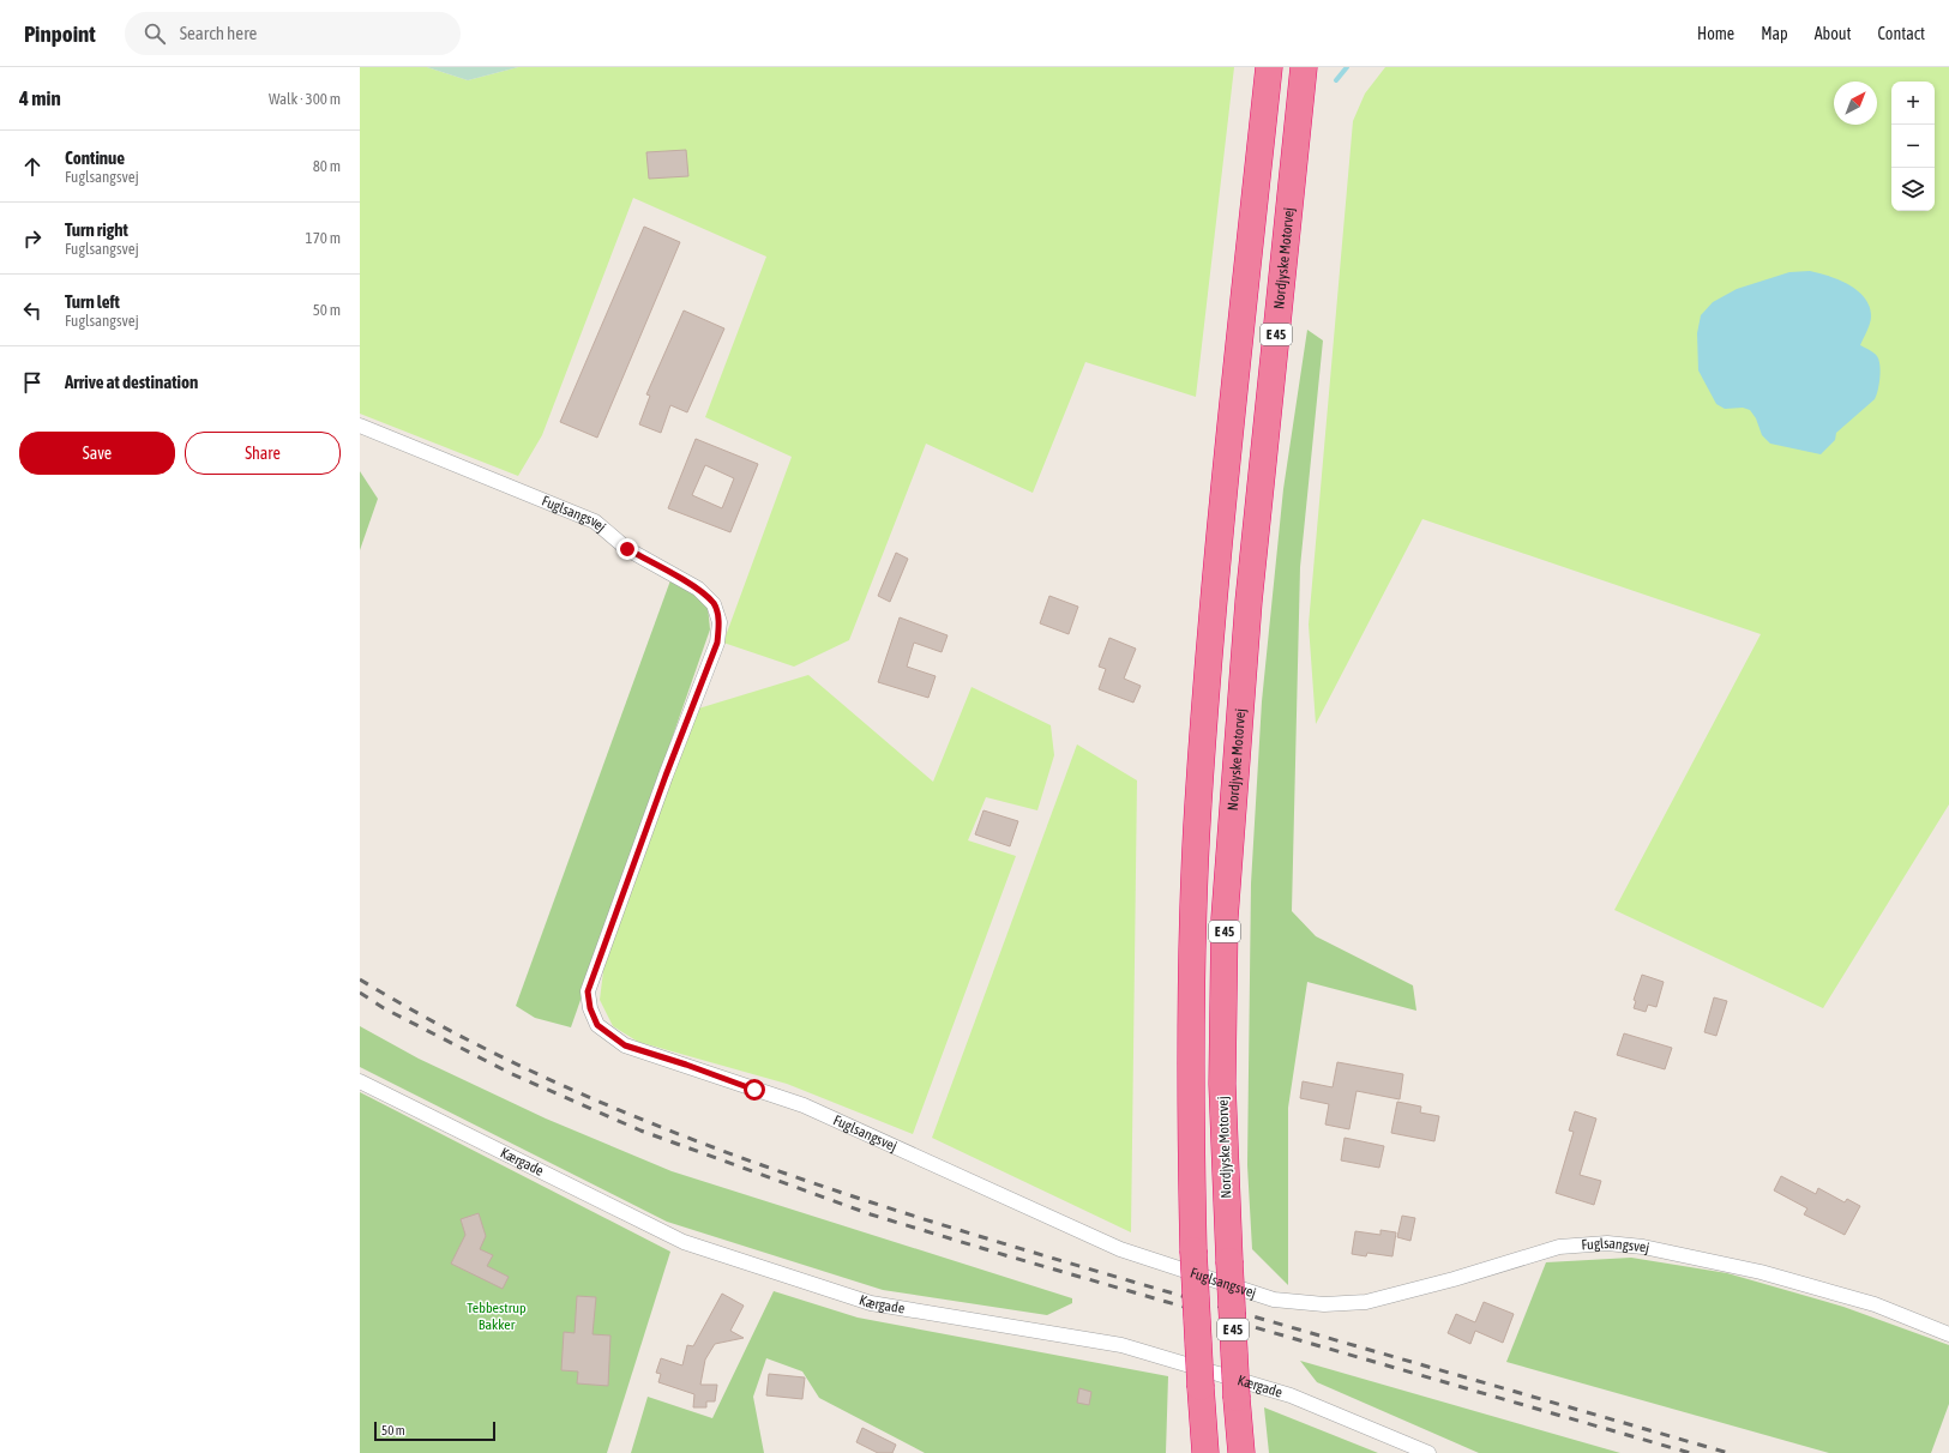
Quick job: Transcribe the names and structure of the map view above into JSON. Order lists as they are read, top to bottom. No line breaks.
{"streets":{"highway":["Nordjyske Motorvej","E 45"],"street":["Fuglsangsvej","Kærgade"]},"parks":["Tebbestrup Bakker"],"scale_bar":"50 m","north":"top right","page":{"header":"Pinpoint","search":"Search here","nav":["Home","Map","About","Contact"],"heading":["4 min","Walk · 300 m"],"map_buttons":["+","−"],"list":[["Continue","Fuglsangsvej","80 m"],["Turn right","Fuglsangsvej","170 m"],["Turn left","Fuglsangsvej","50 m"],"Arrive at destination"],"buttons":["Save","Share"],"scale":"50 m"}}
